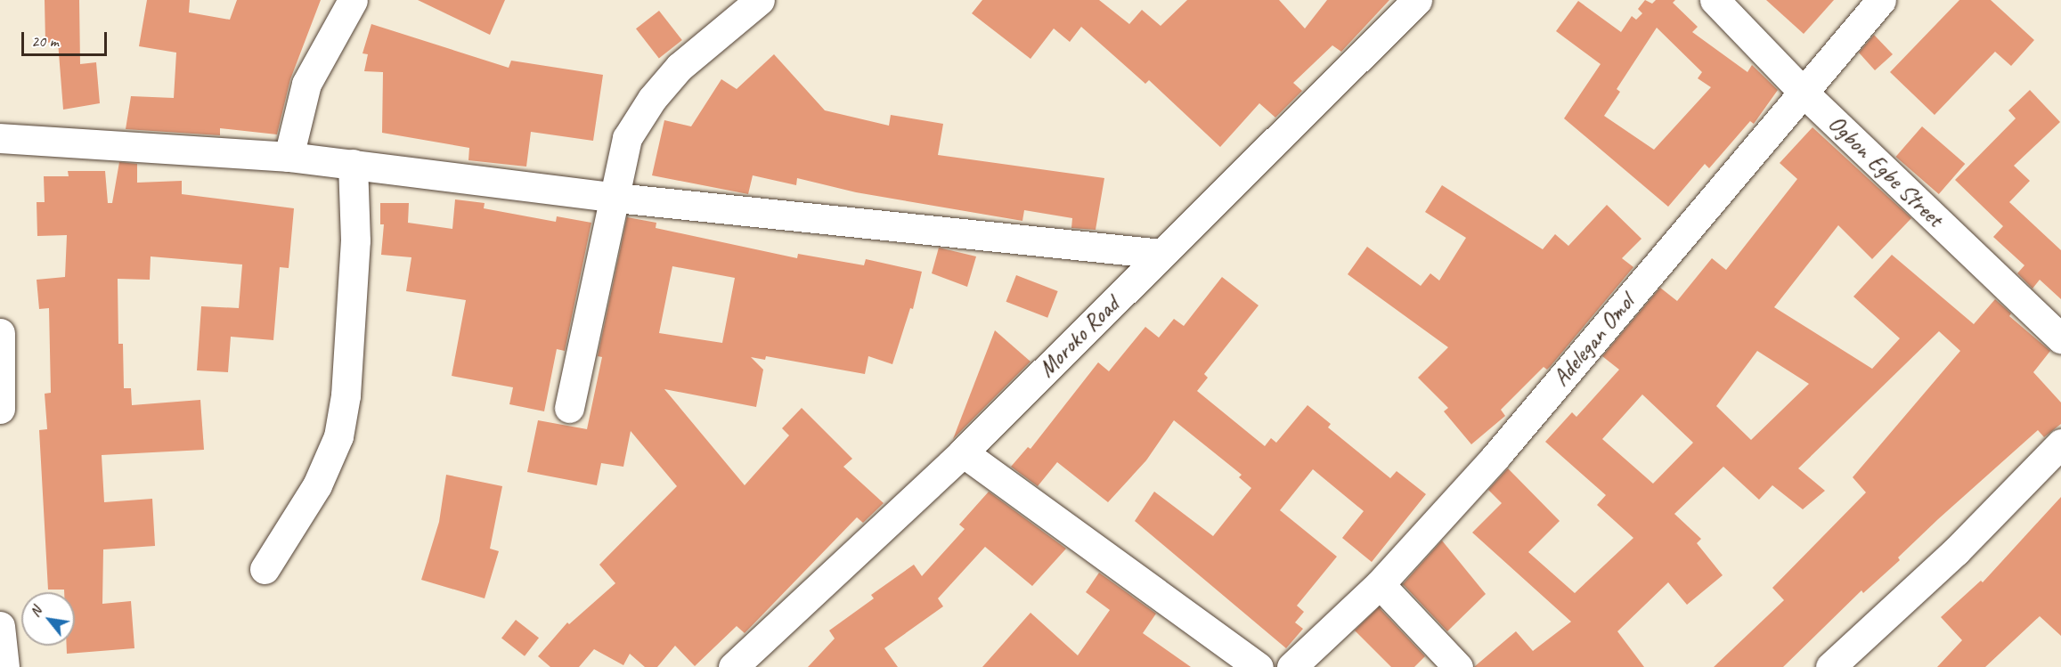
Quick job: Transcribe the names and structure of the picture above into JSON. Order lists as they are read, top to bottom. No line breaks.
{"streets":{"street":["Ogbon Egbe Street","Moroko Road","Adelegan Omol"]},"crossings":[["Ogbon Egbe Street","Adelegan Omol"]],"scale_bar":"20 m","north":"top left"}
